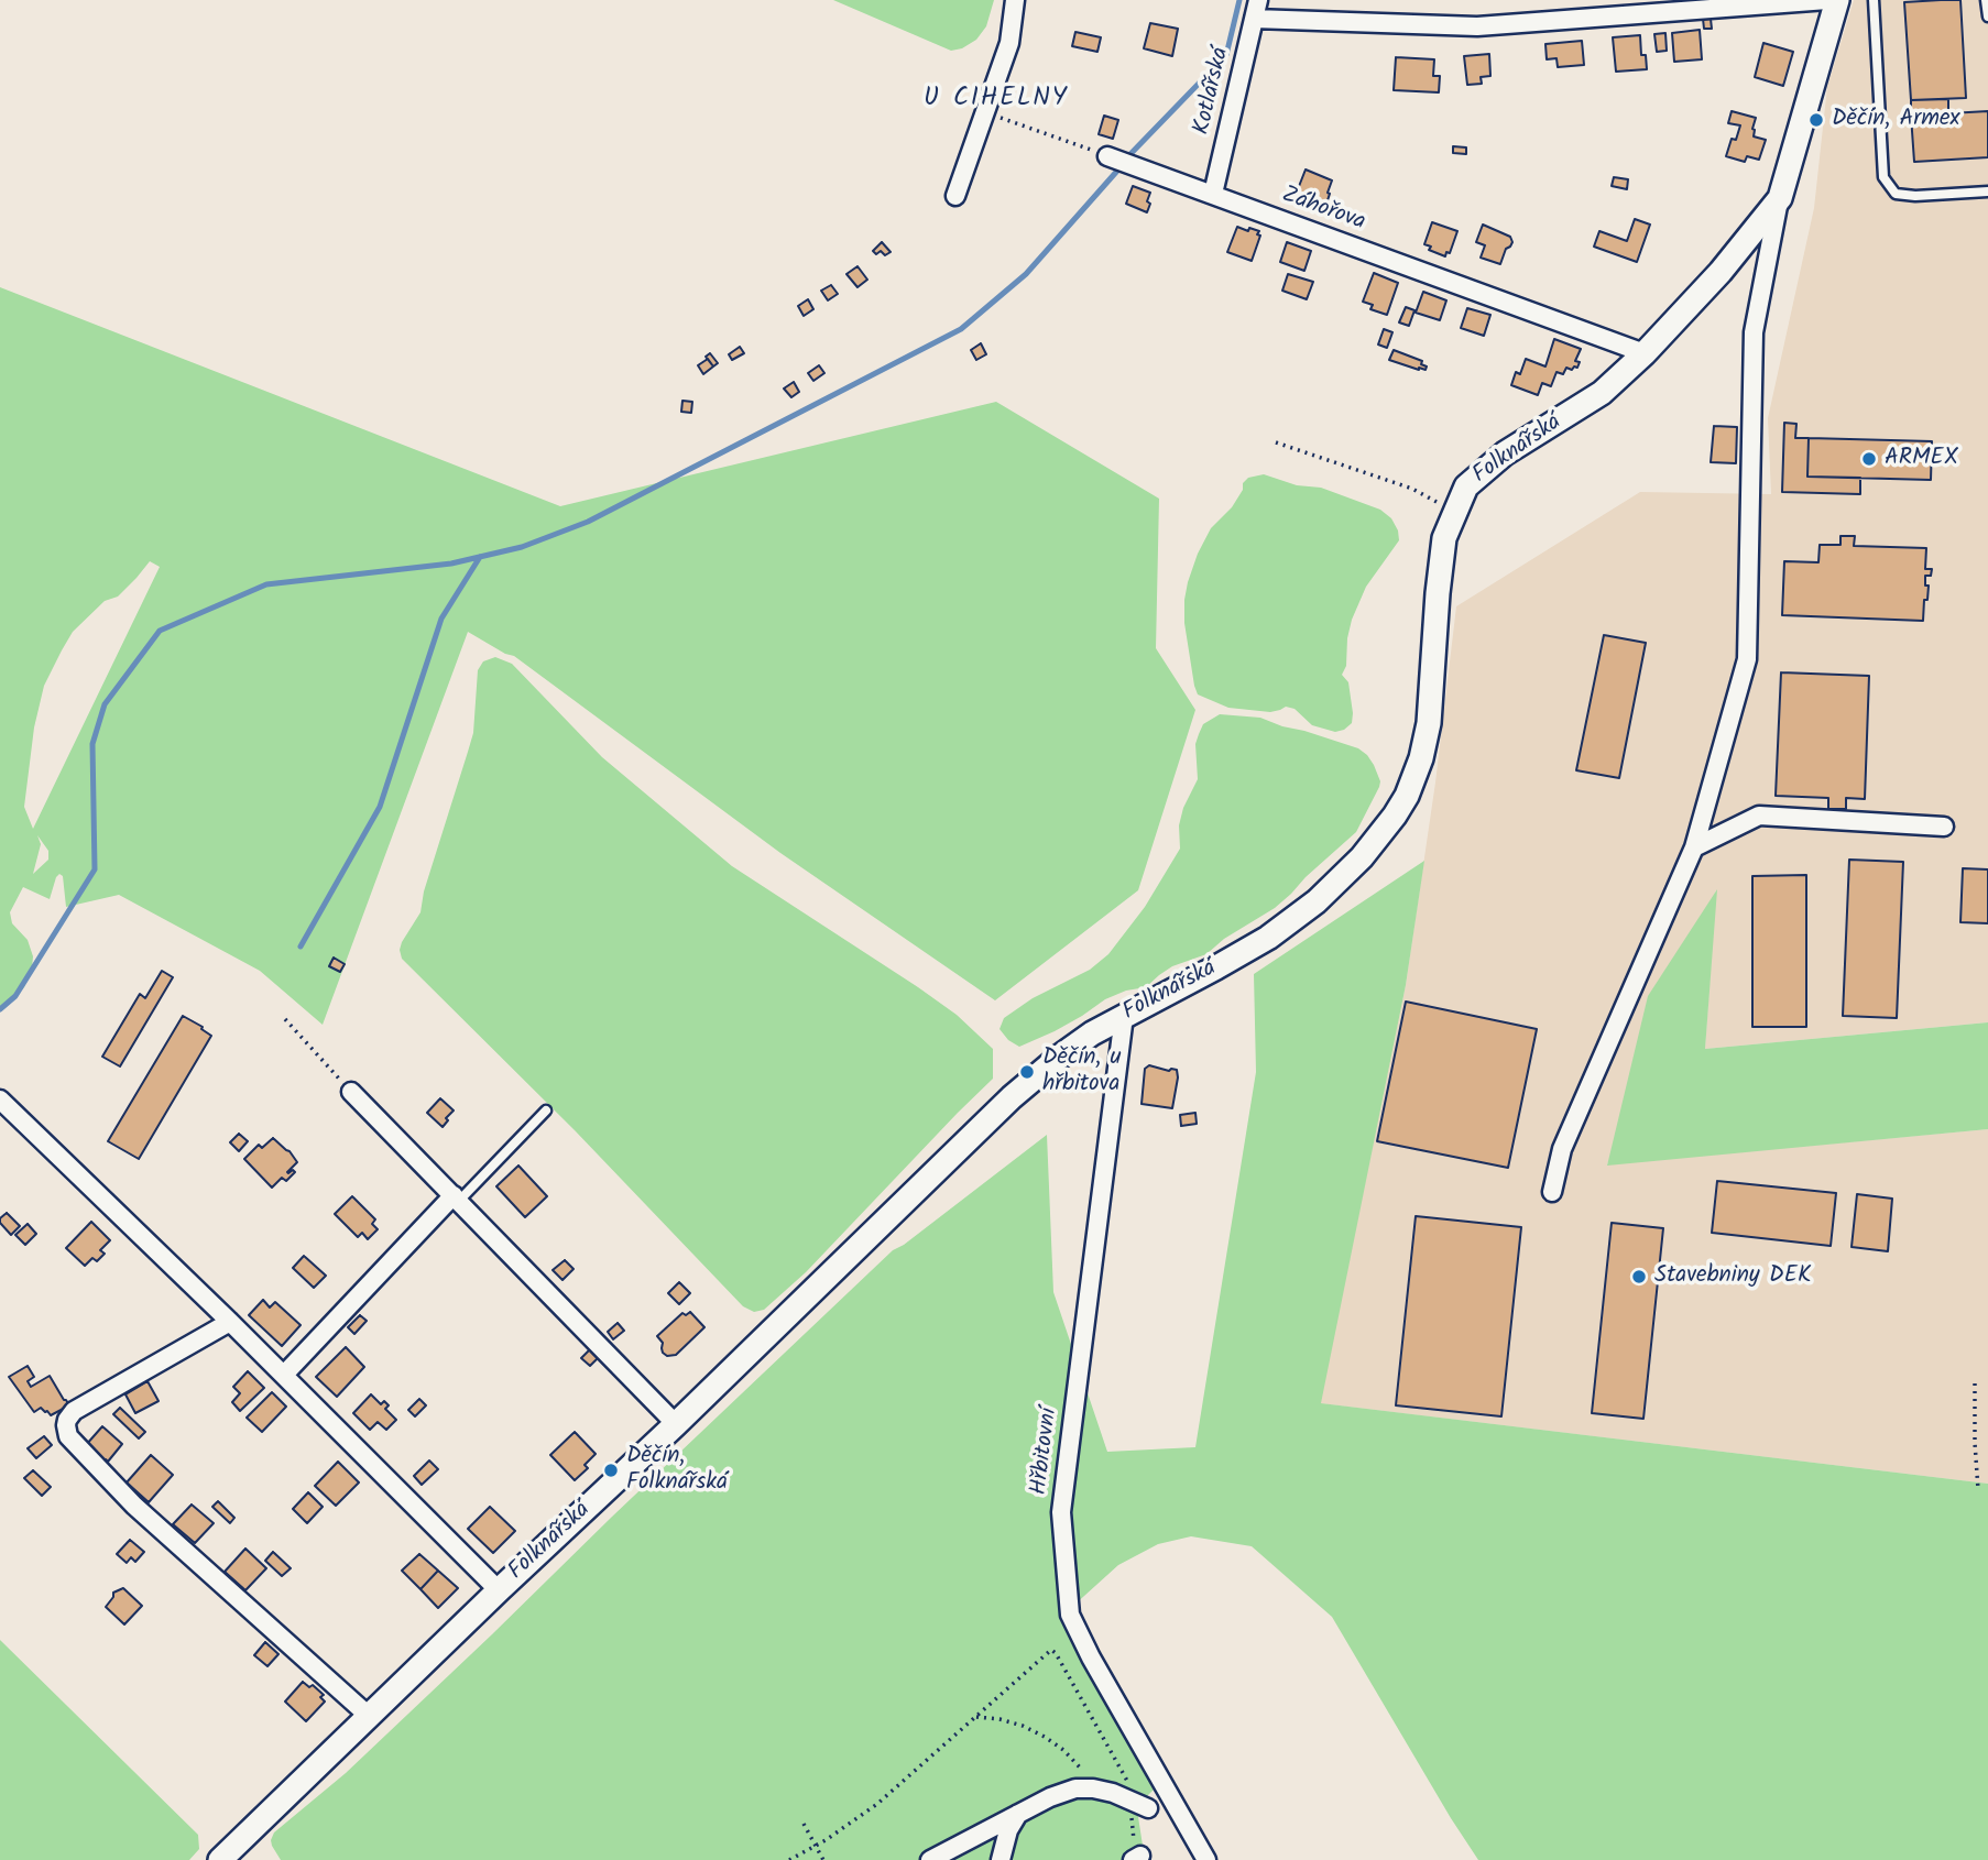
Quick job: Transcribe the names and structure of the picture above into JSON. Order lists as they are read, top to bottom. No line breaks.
{"streets":{"street":["Kotlářská","Záhořova","Folknářská","Hřbitovní"]},"crossings":[["Kotlářská","Záhořova"],["Záhořova","Folknářská"],["Folknářská","Hřbitovní"]],"districts":["U CIHELNY"],"places":["Děčín, Armex","ARMEX","Děčín, u hřbitova","Stavebniny DEK","Děčín, Folknářská"]}
